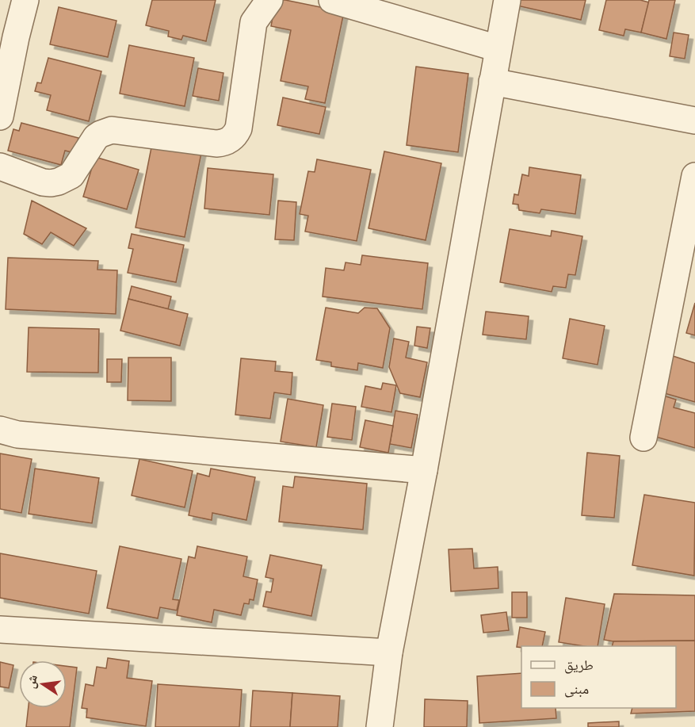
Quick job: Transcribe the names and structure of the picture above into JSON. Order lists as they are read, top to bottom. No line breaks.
{"legend":["طريق","مبنى"],"north":"left"}
